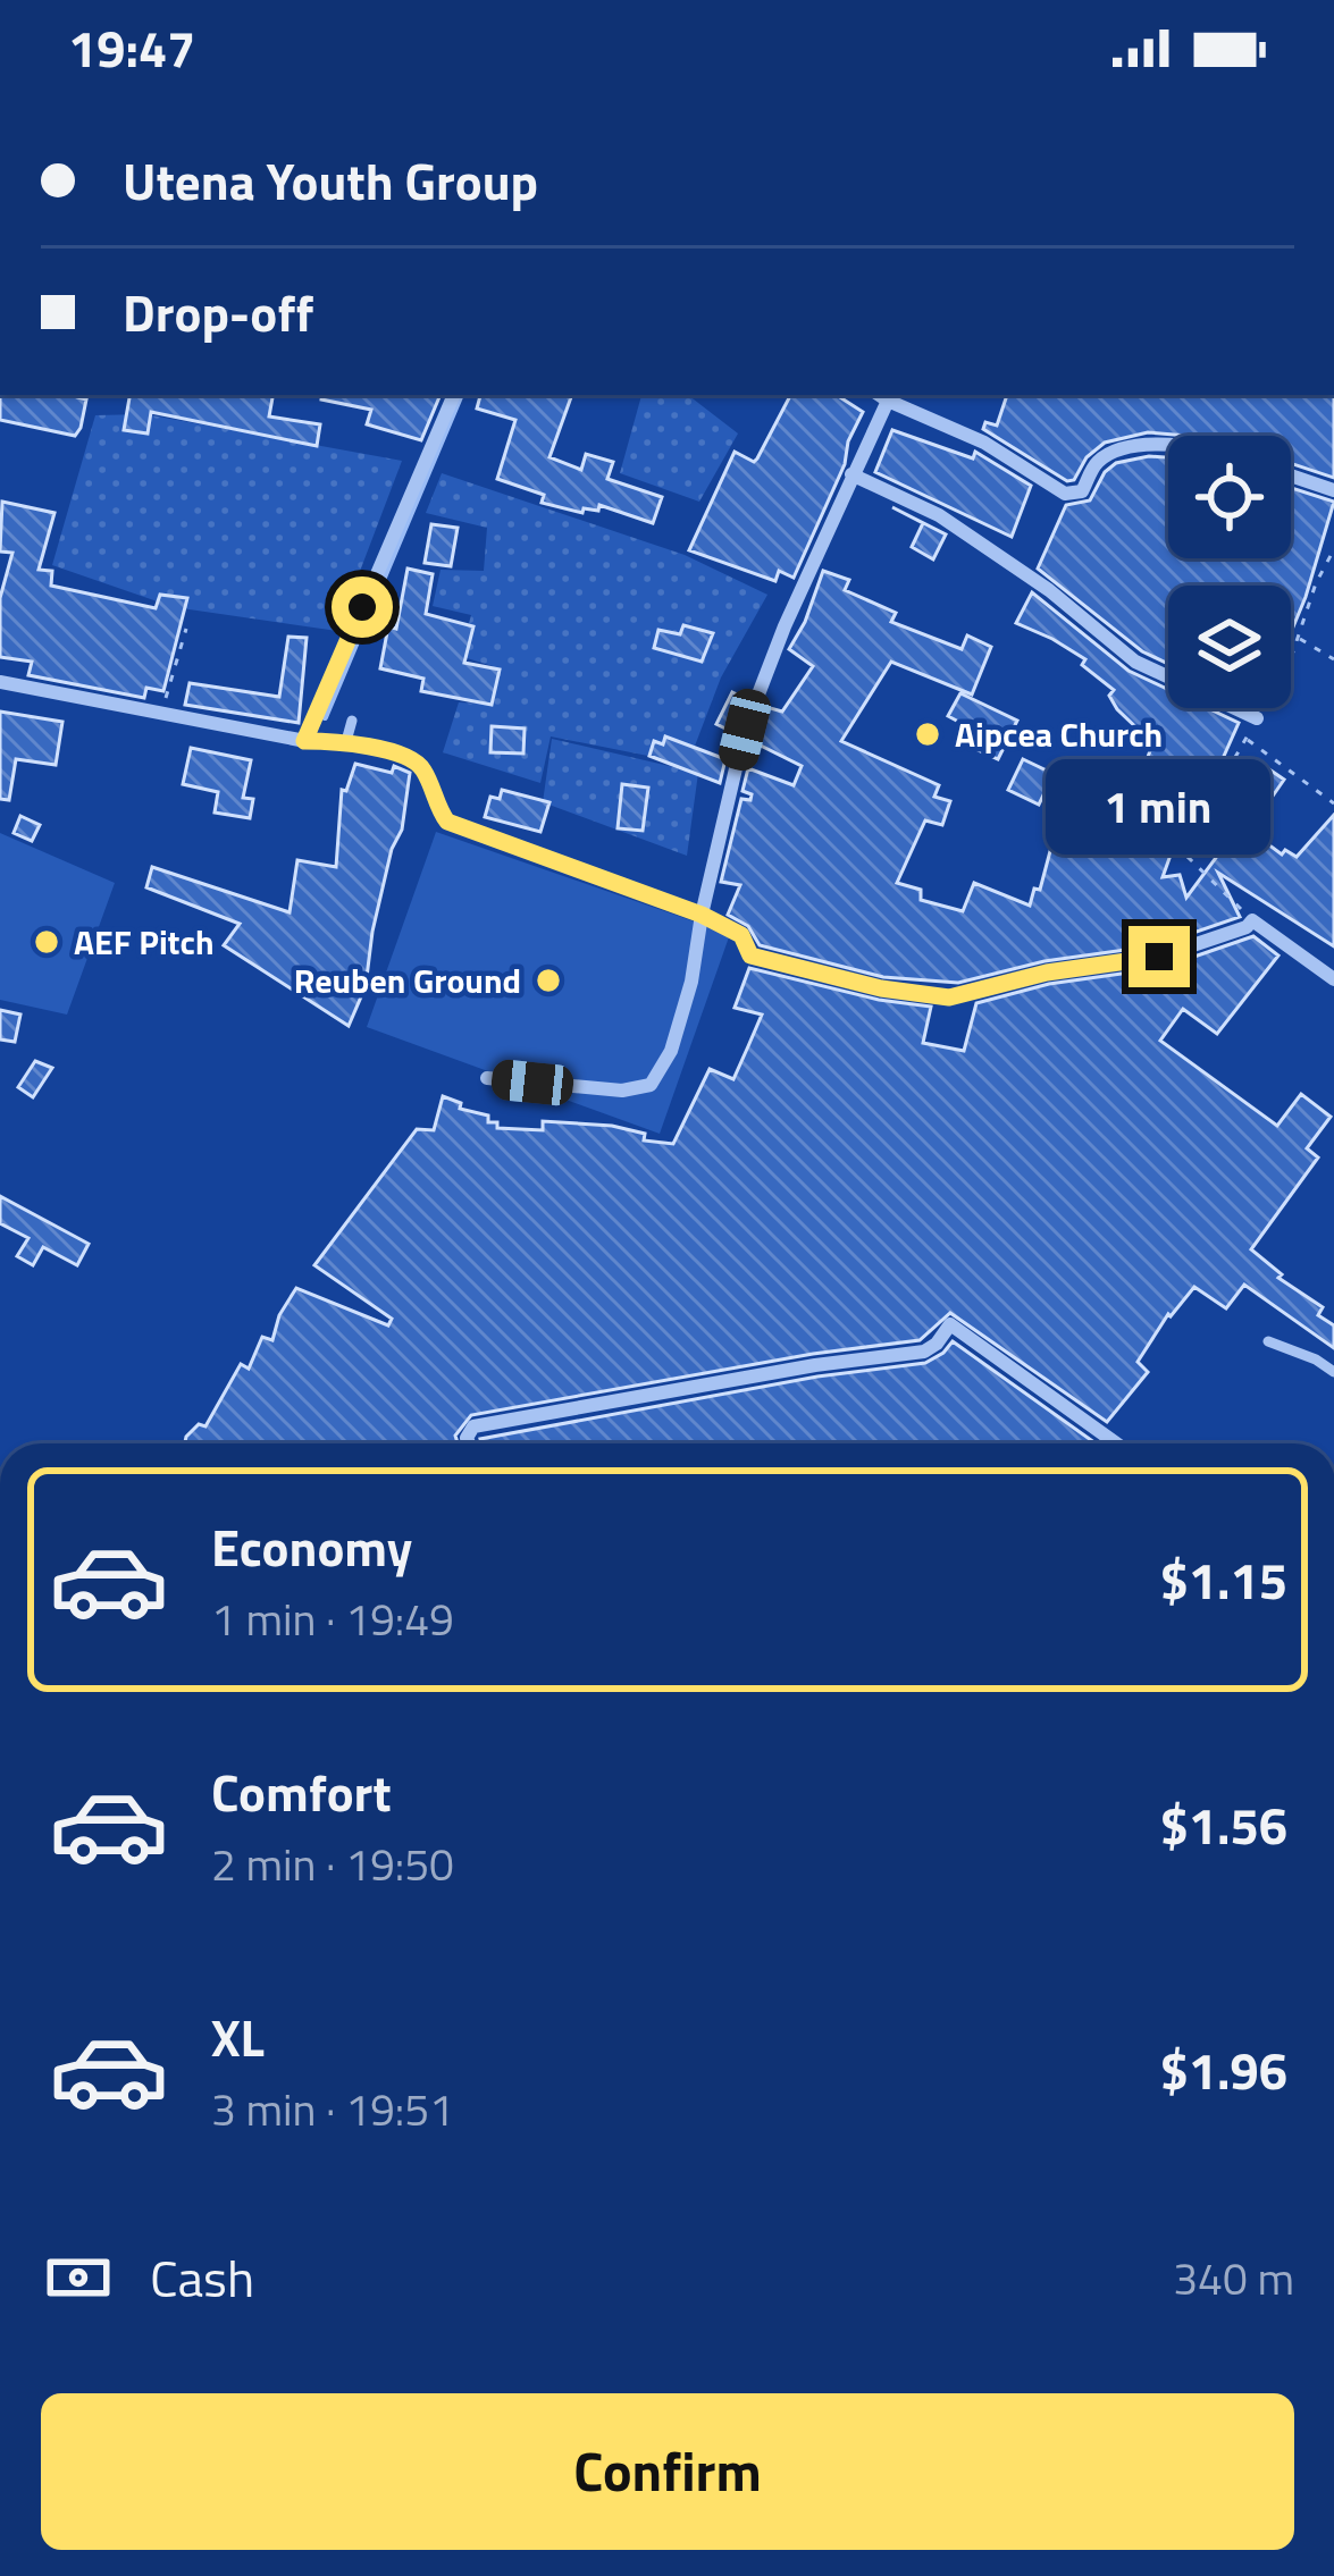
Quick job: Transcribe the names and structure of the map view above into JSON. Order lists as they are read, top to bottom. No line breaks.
{"places":["Aipcea Church","AEF Pitch","Reuben Ground"],"page":{"status":"19:47","banner":["Utena Youth Group","Drop-off"],"bubble":"1 min","list":[{"name":"Economy","note":"1 min · 19:49","value":"$1.15"},{"name":"Comfort","note":"2 min · 19:50","value":"$1.56"},{"name":"XL","note":"3 min · 19:51","value":"$1.96"}],"pay":["Cash","340 m"],"buttons":"Confirm"}}
